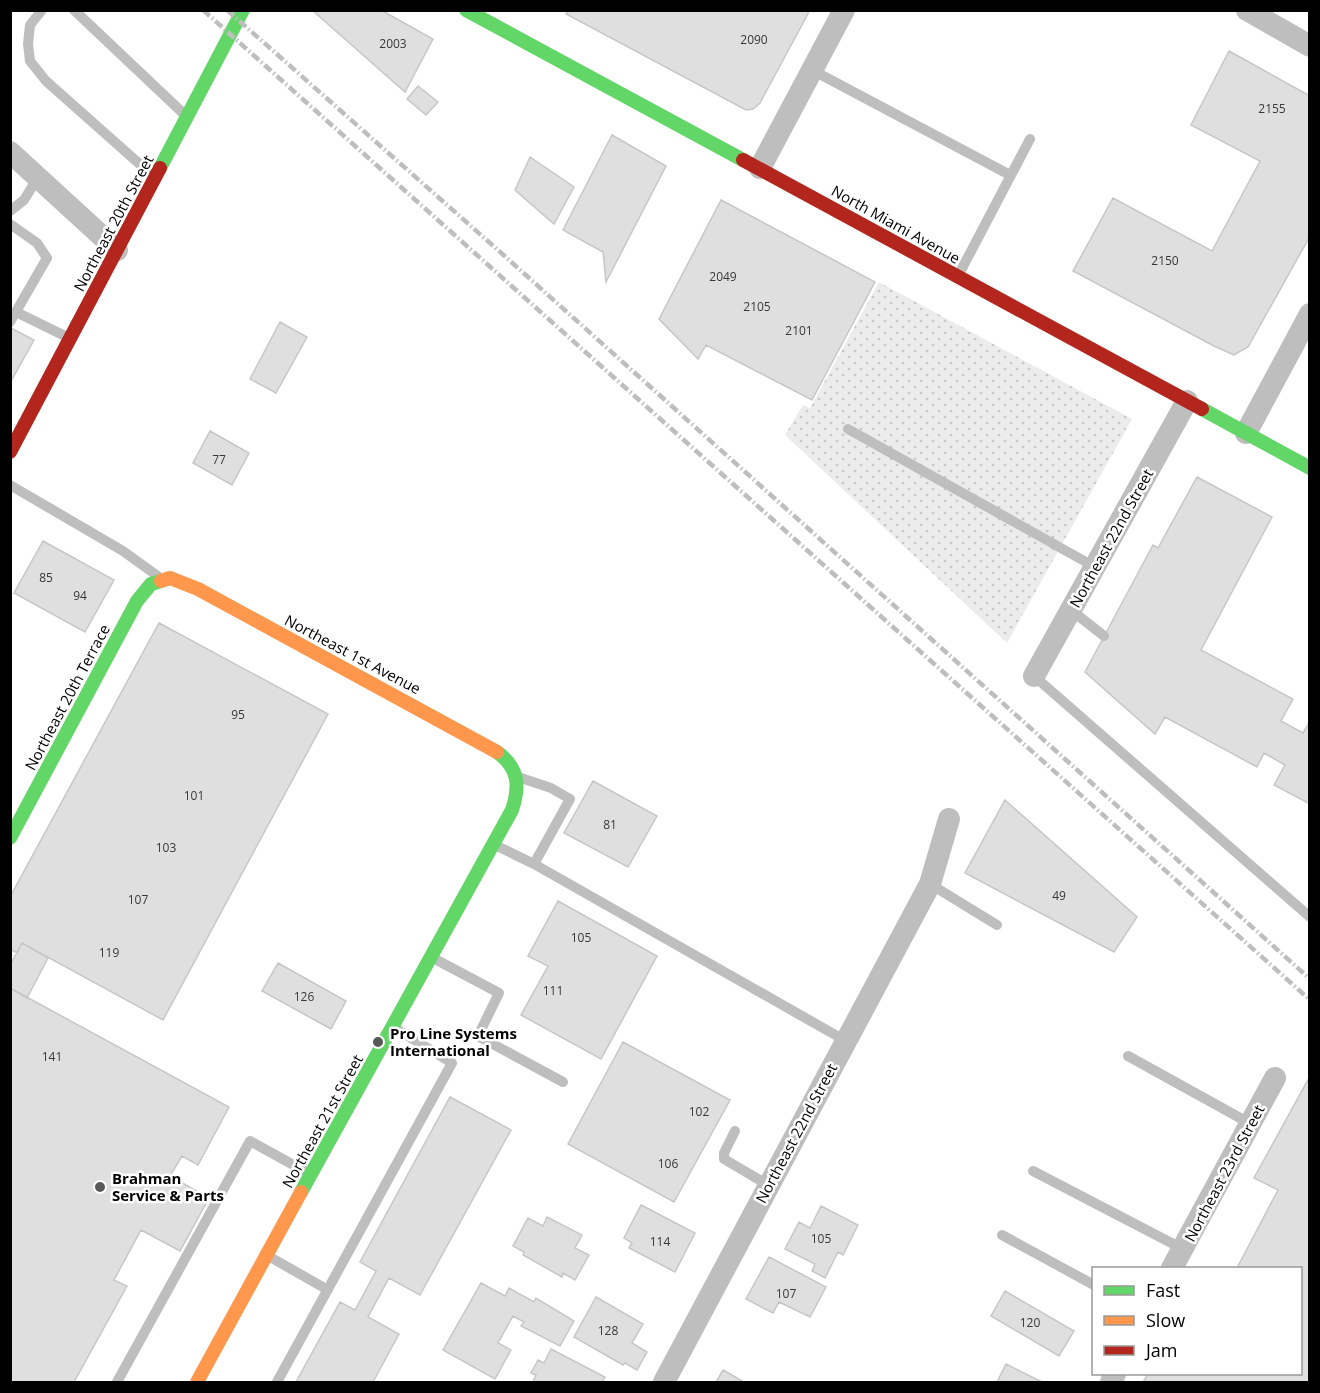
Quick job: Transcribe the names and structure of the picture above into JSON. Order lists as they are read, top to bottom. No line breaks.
{"streets":{"main road":["Northeast 20th Street","North Miami Avenue","Northeast 1st Avenue","Northeast 20th Terrace","Northeast 21st Street"],"street":["Northeast 22nd Street","Northeast 23rd Street"]},"crossings":[["North Miami Avenue","Northeast 22nd Street"],["Northeast 1st Avenue","Northeast 20th Terrace"],["Northeast 1st Avenue","Northeast 21st Street"]],"places":["Pro Line Systems International","Brahman Service & Parts"],"house_numbers":["2090","2003","2155","2150","2049","2105","2101","77","85","94","95","101","81","103","49","107","105","119","111","126","141","102","106","105","114","107","120","128"],"legend":["Fast","Slow","Jam"]}
